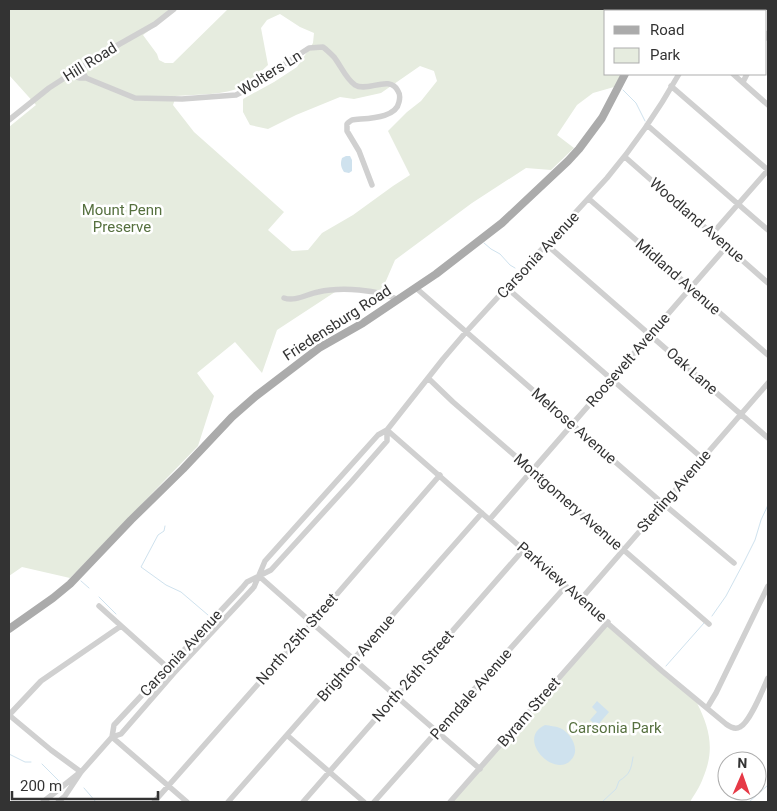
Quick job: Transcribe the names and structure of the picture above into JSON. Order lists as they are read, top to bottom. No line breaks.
{"streets":{"main road":["Friedensburg Road"],"street":["Hill Road","Wolters Ln","Woodland Avenue","Carsonia Avenue","Midland Avenue","Roosevelt Avenue","Oak Lane","Melrose Avenue","Sterling Avenue","Montgomery Avenue","Parkview Avenue","North 25th Street","Brighton Avenue","North 26th Street","Penndale Avenue","Byram Street"]},"crossings":[["Woodland Avenue","Carsonia Avenue"],["Woodland Avenue","Roosevelt Avenue"],["Carsonia Avenue","Midland Avenue"],["Carsonia Avenue","Oak Lane"],["Carsonia Avenue","Melrose Avenue"],["Carsonia Avenue","Montgomery Avenue"],["Carsonia Avenue","Parkview Avenue"],["Midland Avenue","Roosevelt Avenue"],["Friedensburg Road","Melrose Avenue"],["Roosevelt Avenue","Oak Lane"],["Roosevelt Avenue","Melrose Avenue"],["Roosevelt Avenue","Montgomery Avenue"],["Roosevelt Avenue","Parkview Avenue"],["Oak Lane","Sterling Avenue"],["Melrose Avenue","Sterling Avenue"],["Sterling Avenue","Montgomery Avenue"],["Sterling Avenue","Parkview Avenue"],["Parkview Avenue","North 25th Street"],["Parkview Avenue","Brighton Avenue"],["Parkview Avenue","North 26th Street"],["Parkview Avenue","Penndale Avenue"],["Parkview Avenue","Byram Street"]],"parks":["Mount Penn Preserve","Carsonia Park"],"legend":["Road","Park"],"scale_bar":"200 m","north":"top"}
